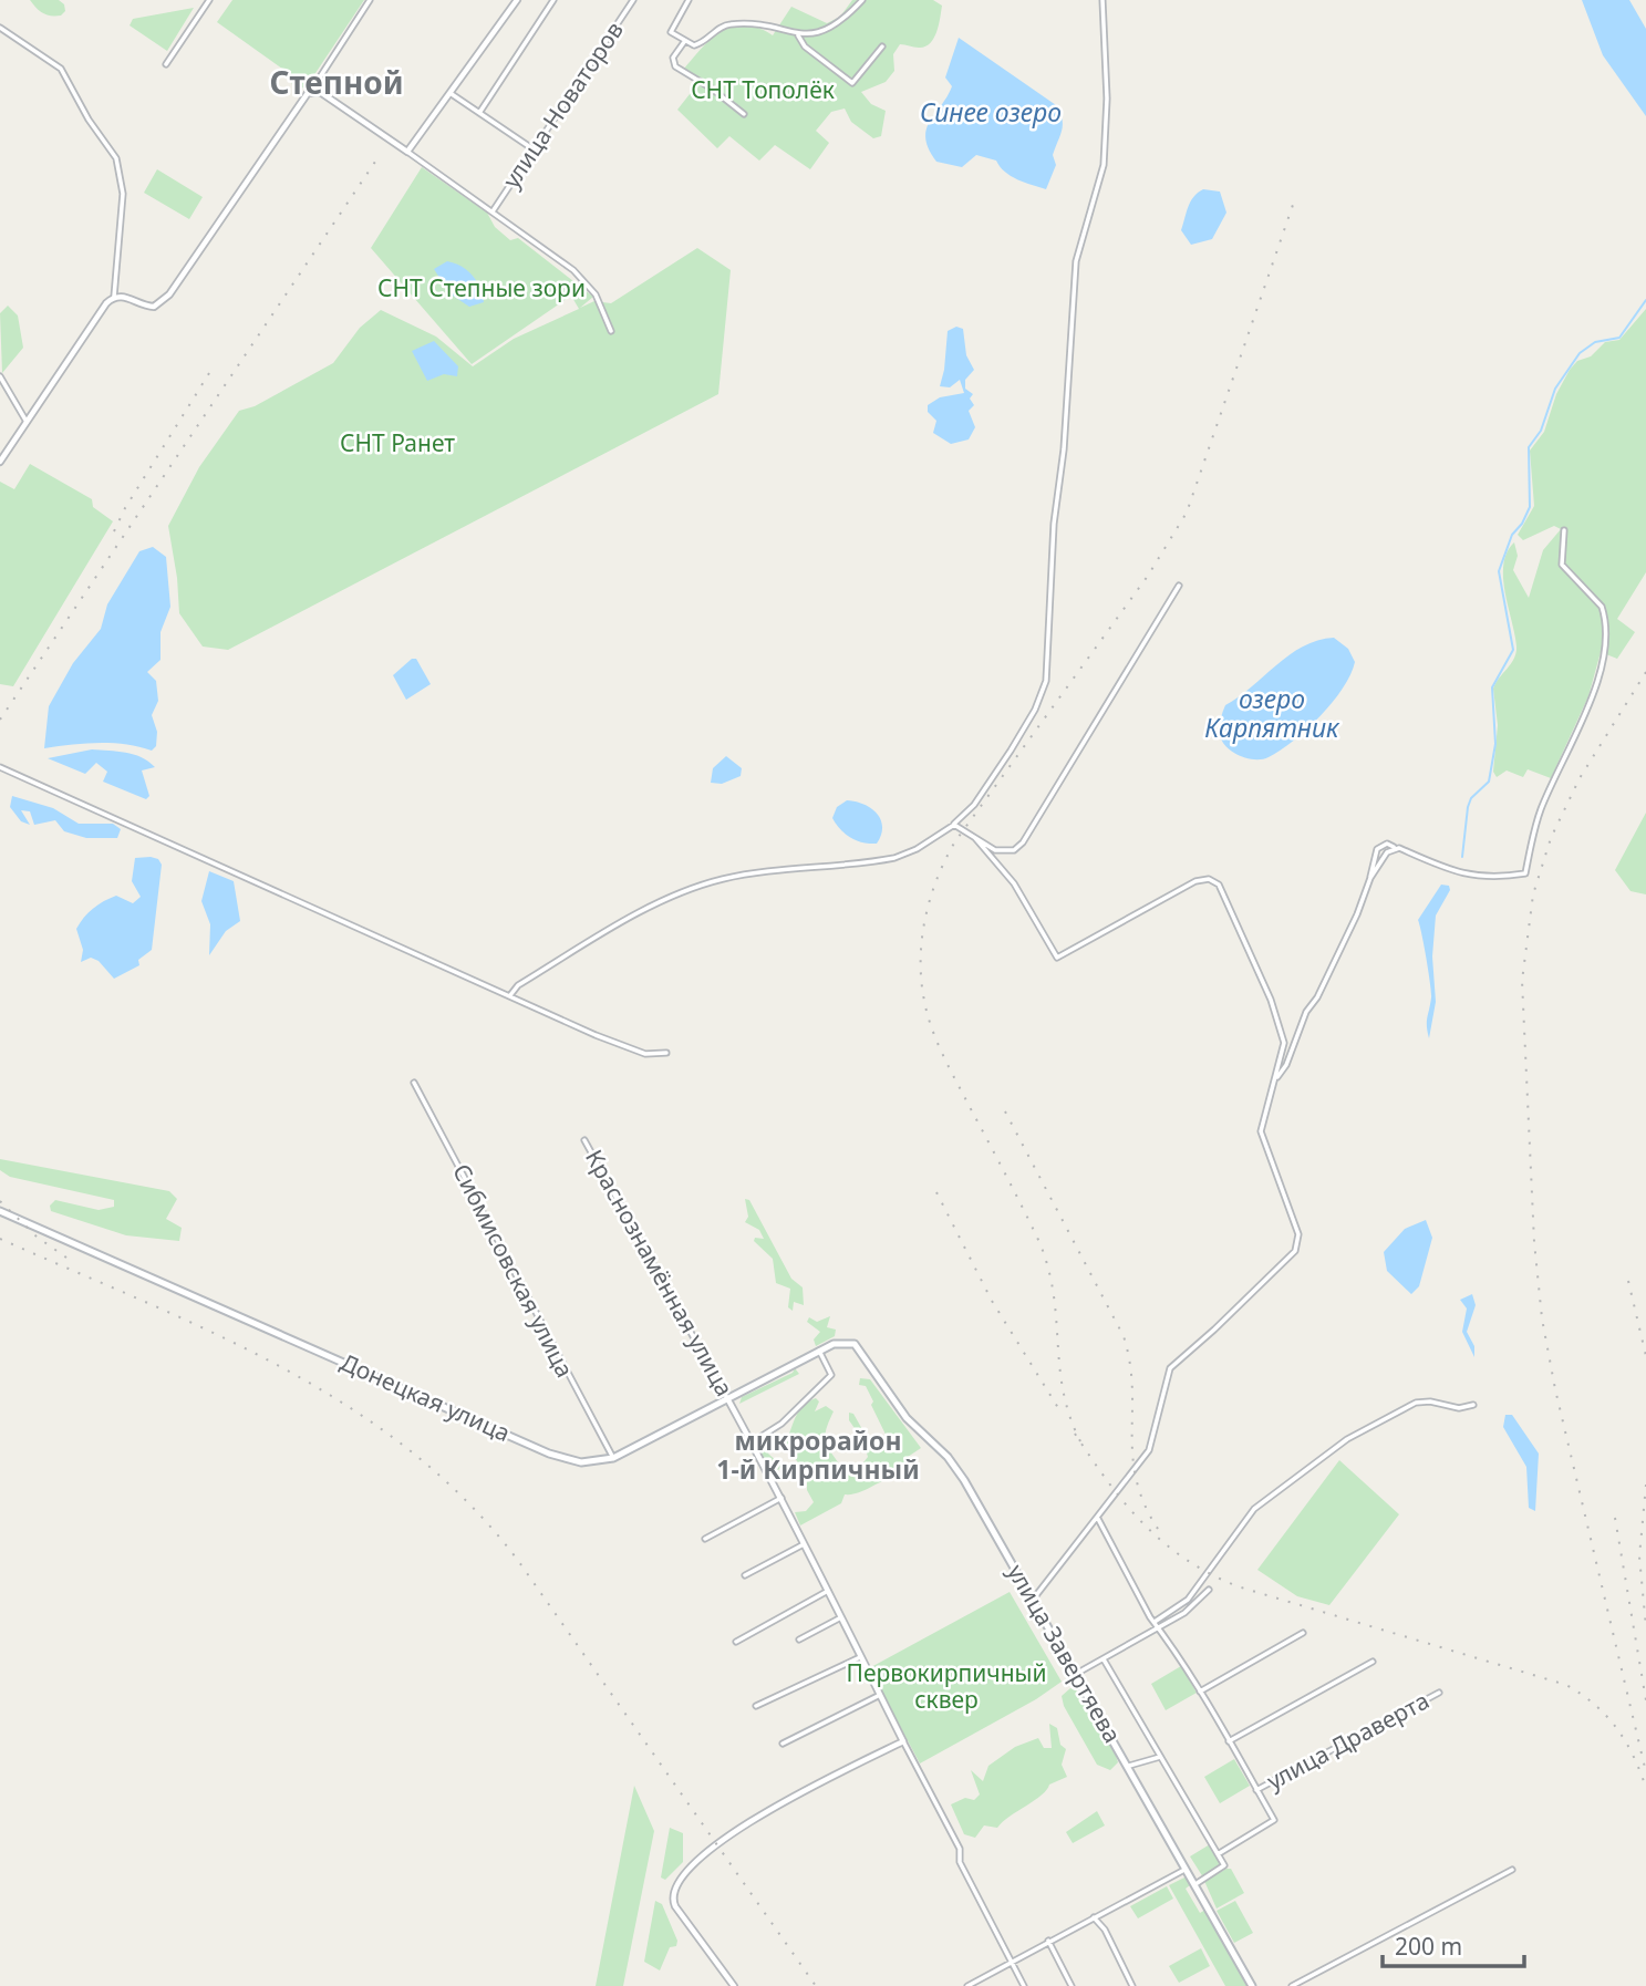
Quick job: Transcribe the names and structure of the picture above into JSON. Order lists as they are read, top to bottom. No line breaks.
{"streets":{"main road":["Донецкая улица","улица Завертяева"],"street":["улица Новаторов","Сибмисовская улица","Краснознамённая улица","улица Драверта"]},"crossings":[["Сибмисовская улица","Донецкая улица"],["Краснознамённая улица","Донецкая улица"],["Донецкая улица","улица Завертяева"]],"districts":["Степной","микрорайон 1-й Кирпичный"],"water":["Синее озеро","озеро Карпятник"],"parks":["СНТ Тополёк","СНТ Степные зори","СНТ Ранет","Первокирпичный сквер"],"scale_bar":"200 m"}
